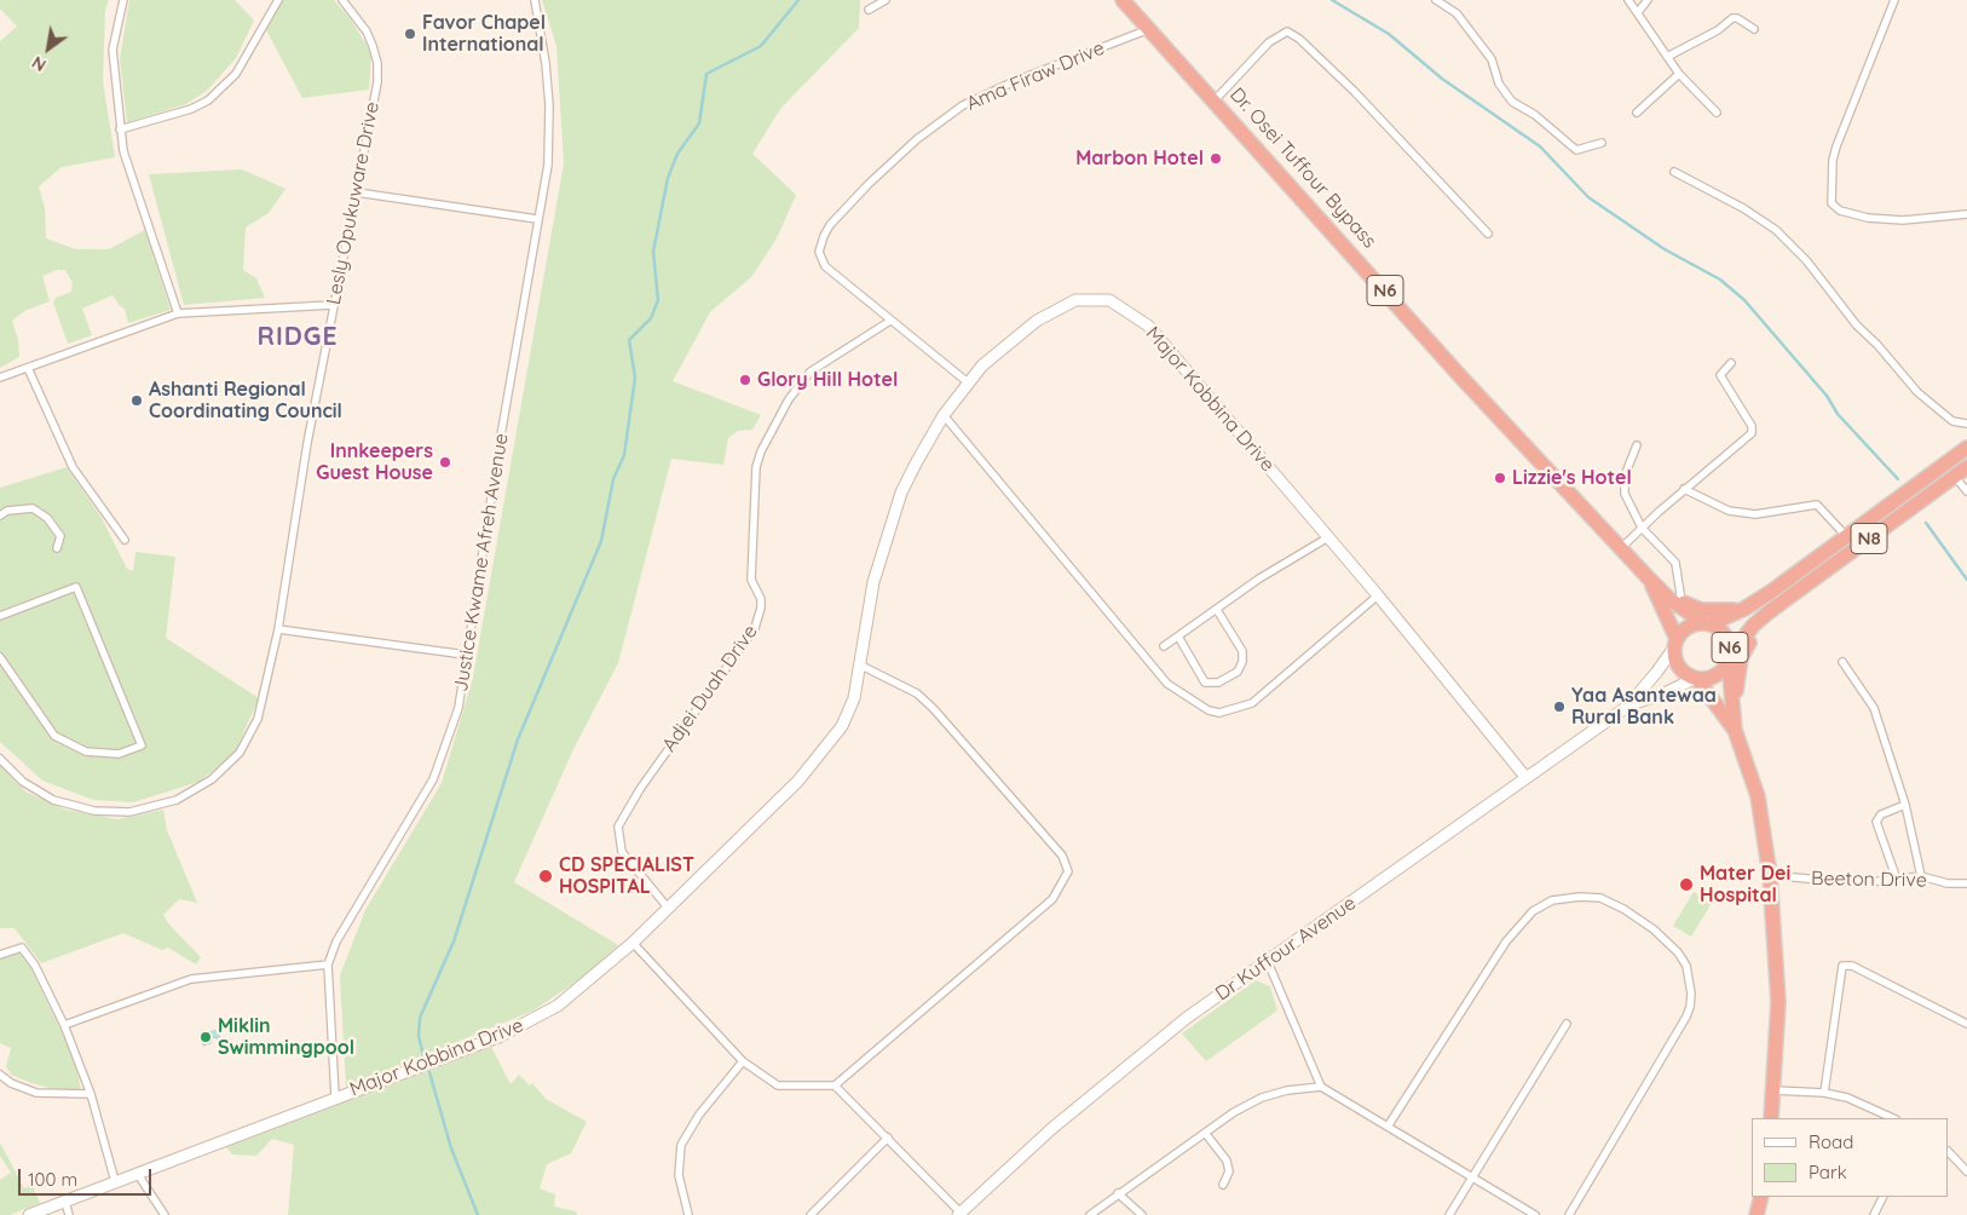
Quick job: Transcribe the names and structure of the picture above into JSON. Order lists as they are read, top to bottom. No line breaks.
{"streets":{"highway":["Dr. Osei Tuffour Bypass","N6","N8"],"street":["Ama Firaw Drive","Lesly Opukuware Drive","Major Kobbina Drive","Justice Kwame Afreh Avenue","Adjei Duah Drive","Beeton Drive","Dr Kuffour Avenue"]},"crossings":[["Ama Firaw Drive","Dr. Osei Tuffour Bypass"],["Ama Firaw Drive","Major Kobbina Drive"],["Ama Firaw Drive","Adjei Duah Drive"],["Dr. Osei Tuffour Bypass","N6"],["Dr. Osei Tuffour Bypass","N8"],["N6","N8"],["N6","Beeton Drive"],["Major Kobbina Drive","Justice Kwame Afreh Avenue"],["Major Kobbina Drive","Adjei Duah Drive"],["Major Kobbina Drive","Dr Kuffour Avenue"]],"districts":["RIDGE"],"places":["Favor Chapel International","Marbon Hotel","Glory Hill Hotel","Ashanti Regional Coordinating Council","Innkeepers Guest House","Lizzie's Hotel","Yaa Asantewaa Rural Bank","CD SPECIALIST HOSPITAL","Mater Dei Hospital","Miklin Swimmingpool"],"legend":["Road","Park"],"scale_bar":"100 m","north":"bottom left"}
